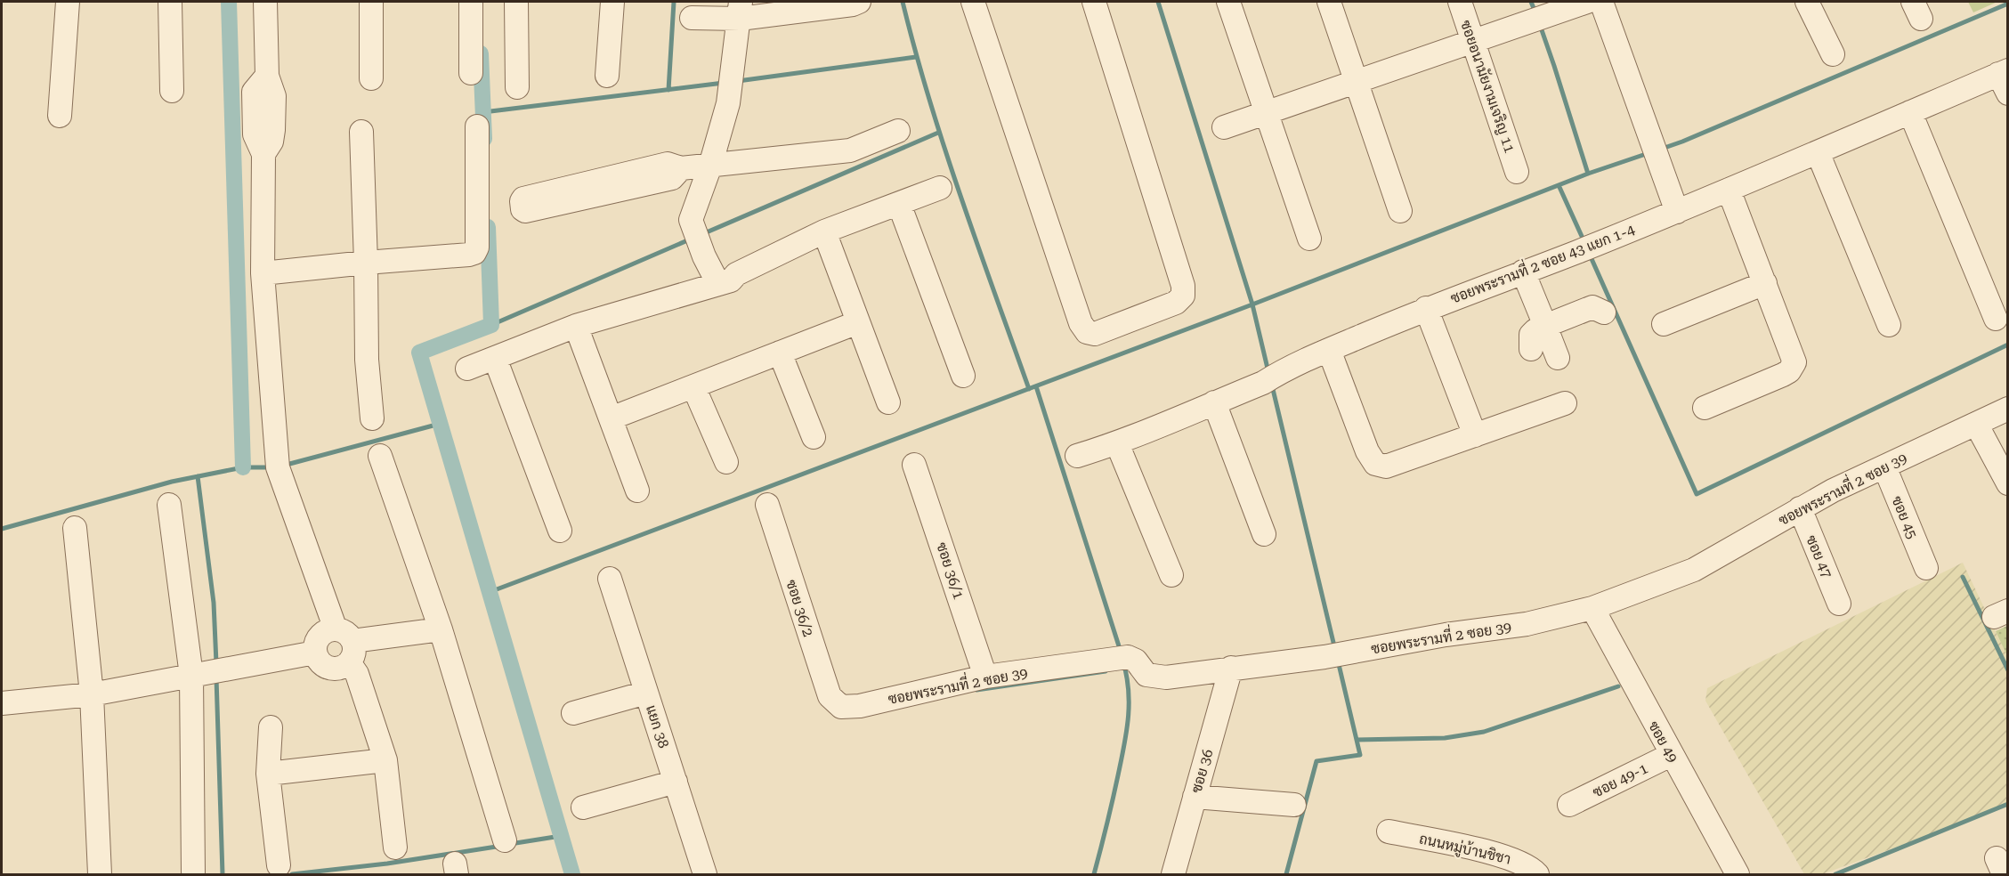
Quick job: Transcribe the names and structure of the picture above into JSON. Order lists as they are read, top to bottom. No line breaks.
{"streets":{"street":["ซอยอนามัยงามเจริญ 11","ซอยพระรามที่ 2 ซอย 43 แยก 1-4","ซอยพระรามที่ 2 ซอย 39","ซอย 45","ซอย 47","ซอย 36/1","ซอย 36/2","แยก 38","ซอย 49","ซอย 36","ซอย 49-1","ถนนหมู่บ้านชิชา"]},"crossings":[["ซอยพระรามที่ 2 ซอย 39","ซอย 45"],["ซอยพระรามที่ 2 ซอย 39","ซอย 47"],["ซอยพระรามที่ 2 ซอย 39","ซอย 36/1"],["ซอยพระรามที่ 2 ซอย 39","ซอย 36/2"],["ซอยพระรามที่ 2 ซอย 39","ซอย 49"],["ซอยพระรามที่ 2 ซอย 39","ซอย 36"],["ซอย 49","ซอย 49-1"]]}
